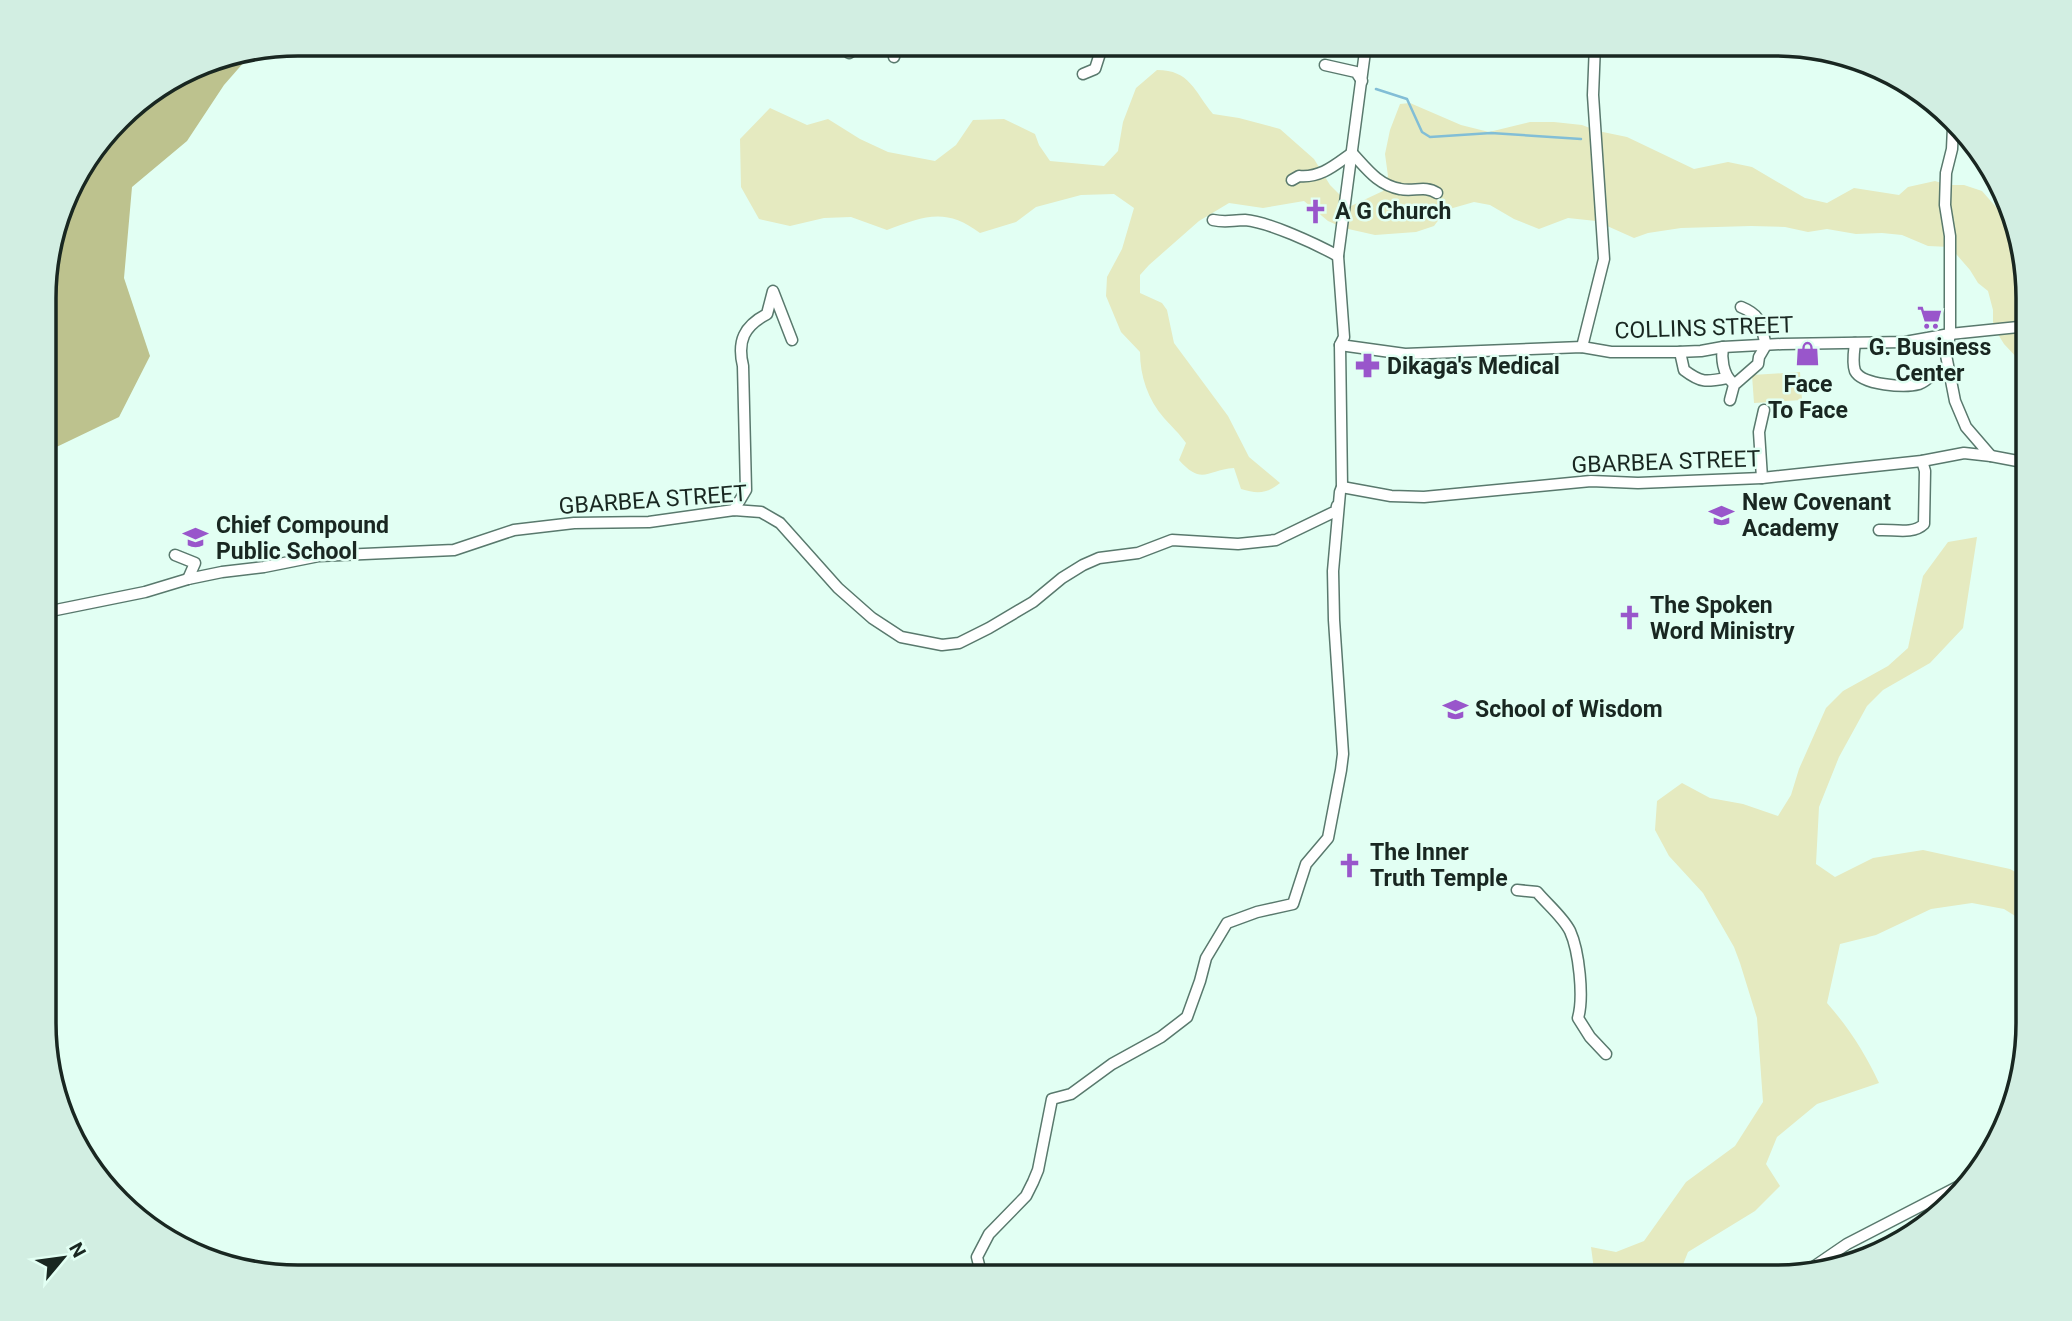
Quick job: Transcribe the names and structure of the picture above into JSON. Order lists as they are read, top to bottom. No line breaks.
{"streets":{"street":["COLLINS STREET","GBARBEA STREET"]},"places":{"church":["A G Church","The Spoken Word Ministry","The Inner Truth Temple"],"supermarket":["G. Business Center"],"shop":["Face To Face"],"pharmacy":["Dikaga's Medical"],"school or university":["New Covenant Academy","Chief Compound Public School","School of Wisdom"]},"north":"top right"}
